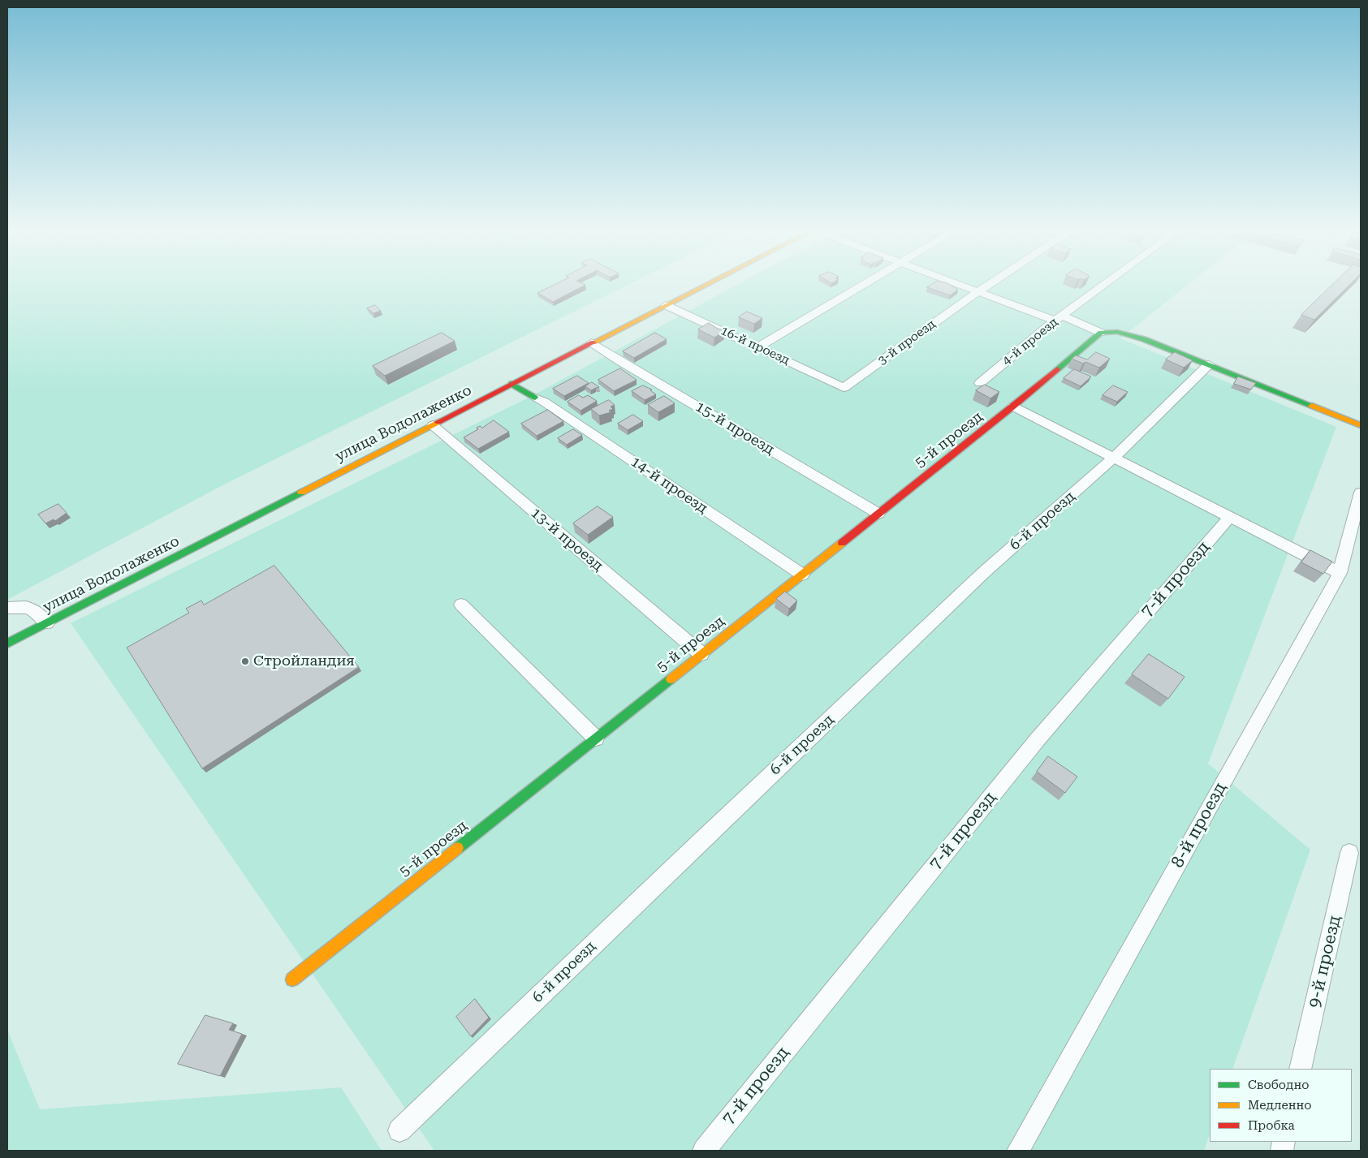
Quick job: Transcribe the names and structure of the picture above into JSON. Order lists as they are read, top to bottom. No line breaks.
{"streets":{"street":["4-й проезд","3-й проезд","16-й проезд","улица Водолаженко","15-й проезд","5-й проезд","14-й проезд","6-й проезд","13-й проезд","7-й проезд","8-й проезд","9-й проезд"]},"crossings":[["3-й проезд","16-й проезд"],["16-й проезд","улица Водолаженко"],["улица Водолаженко","15-й проезд"],["улица Водолаженко","13-й проезд"],["15-й проезд","5-й проезд"],["5-й проезд","14-й проезд"],["5-й проезд","13-й проезд"]],"places":["Стройландия"],"legend":["Свободно","Медленно","Пробка"]}
